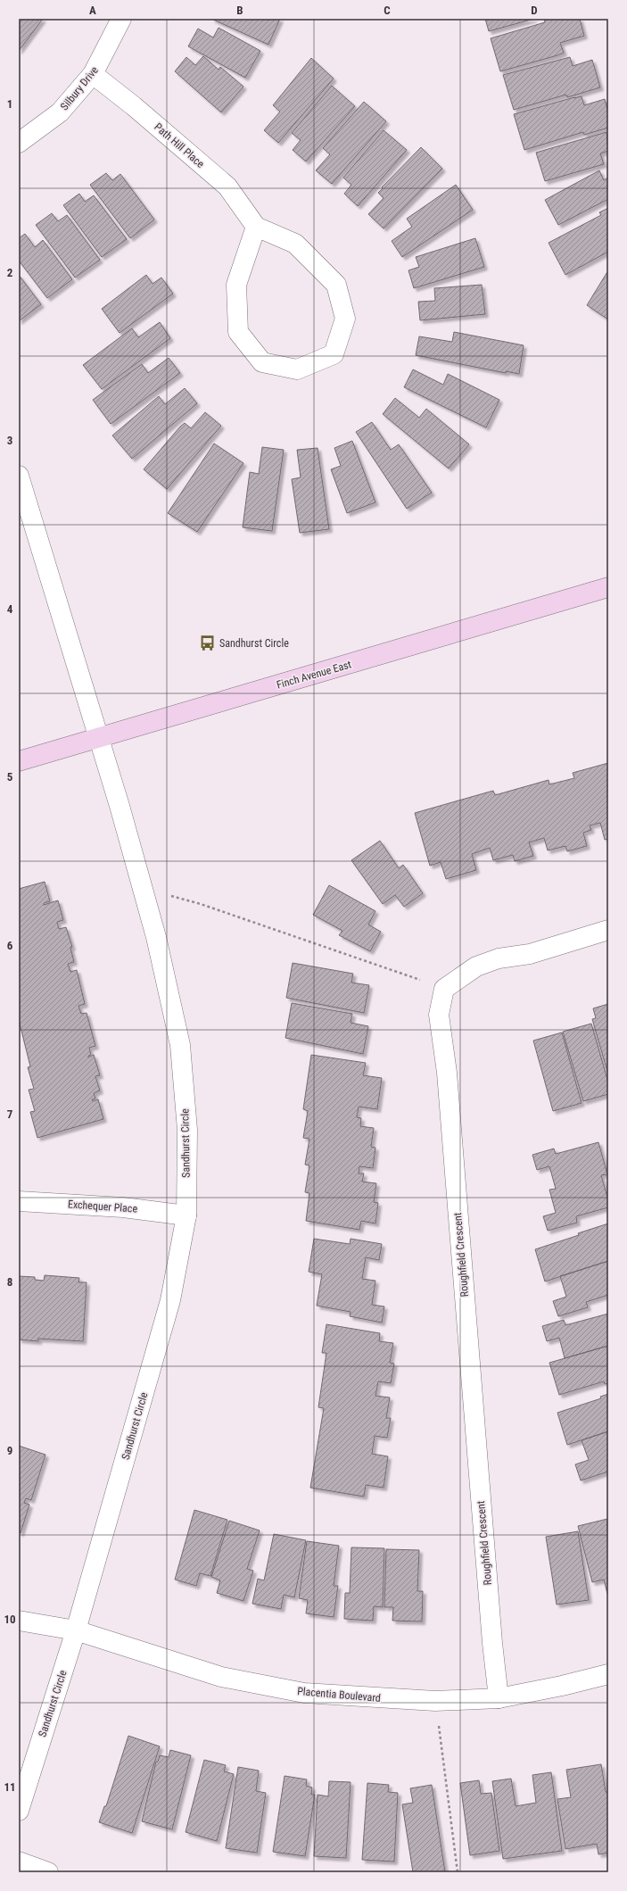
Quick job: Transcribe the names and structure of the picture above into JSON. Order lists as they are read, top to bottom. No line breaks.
{"streets":{"main road":["Finch Avenue East"],"street":["Silbury Drive","Path Hill Place","Sandhurst Circle","Exchequer Place","Roughfield Crescent","Placentia Boulevard"]},"crossings":[["Silbury Drive","Path Hill Place"],["Finch Avenue East","Sandhurst Circle"],["Sandhurst Circle","Exchequer Place"],["Sandhurst Circle","Placentia Boulevard"],["Roughfield Crescent","Placentia Boulevard"]],"places":{"bus stop":["Sandhurst Circle"]},"grid":{"columns":["A","B","C","D"],"rows":["1","2","3","4","5","6","7","8","9","10","11"]}}
